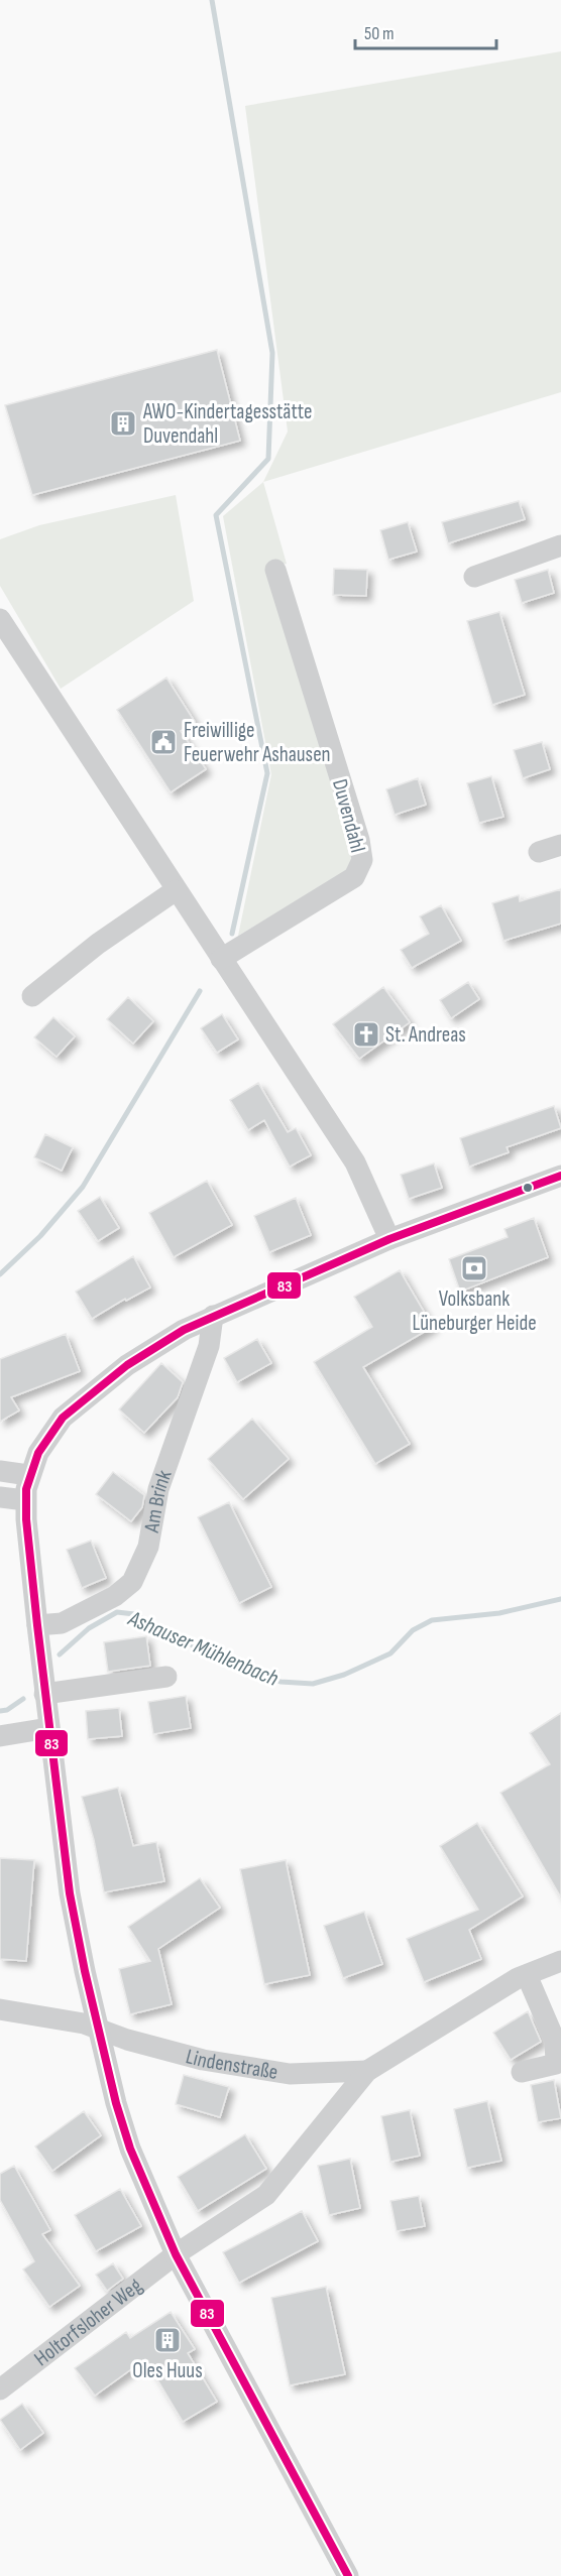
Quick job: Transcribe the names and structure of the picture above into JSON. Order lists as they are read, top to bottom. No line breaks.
{"streets":{"street":["Duvendahl","Am Brink","Lindenstraße","Holtorfsloher Weg"]},"crossings":[["Lindenstraße","Holtorfsloher Weg"]],"water":["Ashauser Mühlenbach"],"places":{"building":["AWO-Kindertagesstätte Duvendahl","Oles Huus"],"public building":["Freiwillige Feuerwehr Ashausen"],"church":["St. Andreas"],"bank":["Volksbank Lüneburger Heide"]},"lines":["transit line 83"],"scale_bar":"50 m"}
